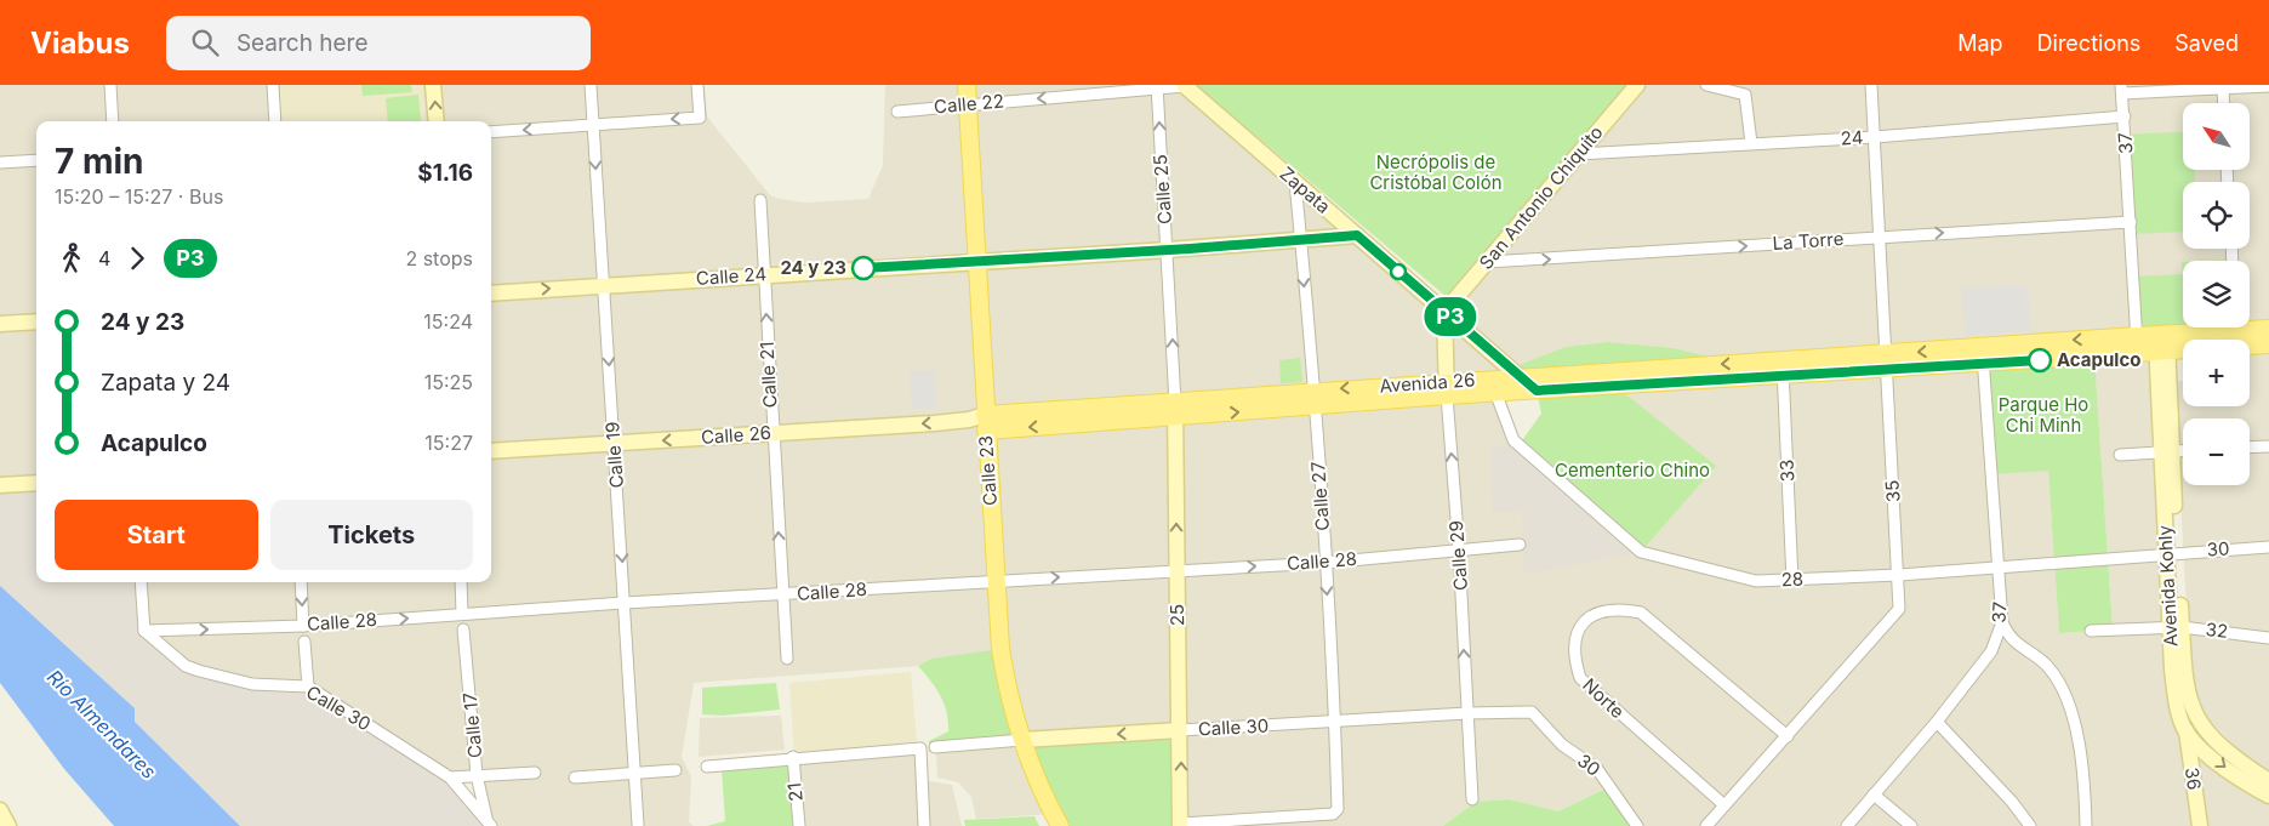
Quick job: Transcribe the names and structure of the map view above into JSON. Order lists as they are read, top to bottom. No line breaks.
{"streets":{"main road":["Avenida 26","Calle 23"],"street":["Calle 22","24","37","Calle 25","Zapata","San Antonio Chiquito","La Torre","Calle 24","Calle 21","Calle 26","Calle 19","33","35","Calle 27","30","Calle 29","Calle 28","28","Avenida Kohly","25","32","Norte","Calle 30","Calle 17","36","21"]},"crossings":[["Calle 22","Calle 25"],["Calle 22","Zapata"],["Calle 22","Calle 23"],["24","37"],["24","San Antonio Chiquito"],["24","35"],["37","La Torre"],["37","Avenida 26"],["37","28"],["Calle 25","Avenida 26"],["Calle 25","25"],["Zapata","San Antonio Chiquito"],["Zapata","Avenida 26"],["Zapata","Calle 27"],["Zapata","Calle 29"],["San Antonio Chiquito","La Torre"],["San Antonio Chiquito","Calle 29"],["La Torre","35"],["Calle 24","Calle 21"],["Calle 24","Calle 19"],["Calle 24","Calle 23"],["Calle 21","Calle 26"],["Calle 21","Calle 28"],["Avenida 26","Calle 26"],["Avenida 26","Calle 23"],["Avenida 26","33"],["Avenida 26","35"],["Avenida 26","Calle 27"],["Avenida 26","Calle 29"],["Avenida 26","28"],["Avenida 26","Avenida Kohly"],["Avenida 26","25"],["Calle 26","Calle 19"],["Calle 26","Calle 23"],["Calle 19","Calle 28"],["Calle 23","Calle 28"],["Calle 23","Calle 30"],["33","28"],["35","28"],["35","Norte"],["Calle 27","Calle 28"],["Calle 27","25"],["Calle 27","Calle 30"],["30","28"],["30","Avenida Kohly"],["30","Calle 30"],["Calle 29","Calle 28"],["Calle 29","Calle 30"],["Calle 28","25"],["Calle 28","Calle 30"],["28","Avenida Kohly"],["Avenida Kohly","32"],["Avenida Kohly","36"],["25","Calle 30"]],"one_way":["Calle 22","Calle 25","La Torre","Calle 21","Calle 26","Calle 19","Calle 27","Calle 29","Calle 28","25"],"water":["Río Almendares"],"parks":["Necrópolis de Cristóbal Colón","Parque Ho Chi Minh","Cementerio Chino"],"places":["24 y 23","Acapulco"],"lines":["bus line P3"],"north":"top left","page":{"header":"Viabus","search":"Search here","nav":["Map","Directions","Saved"],"on_map":"P3","map_buttons":["+","−"],"heading":["7 min","15:20 – 15:27 · Bus","$1.16"],"legs":["4","P3","2 stops"],"list":[{"name":"24 y 23","value":"15:24"},{"name":"Zapata y 24","value":"15:25"},{"name":"Acapulco","value":"15:27"}],"buttons":["Start","Tickets"]}}
